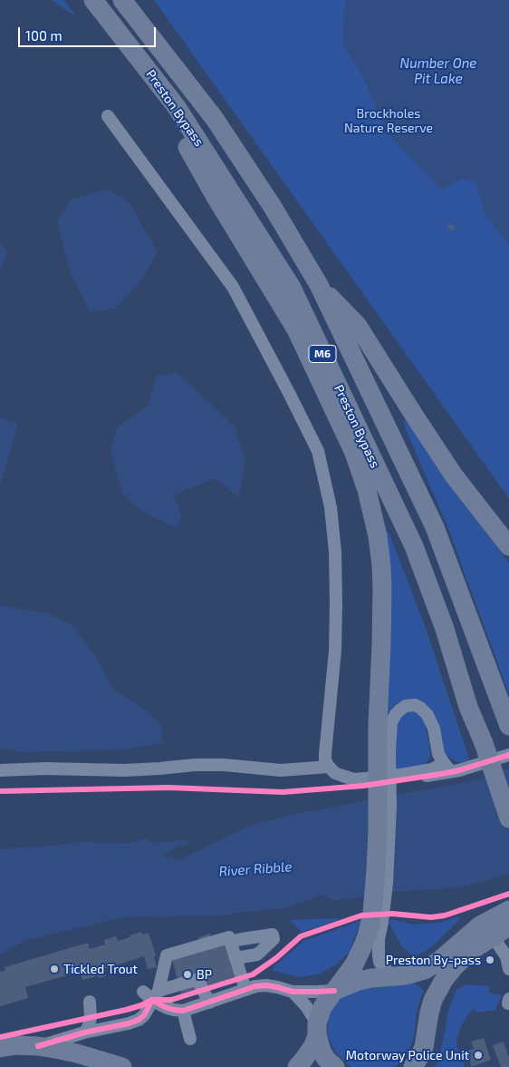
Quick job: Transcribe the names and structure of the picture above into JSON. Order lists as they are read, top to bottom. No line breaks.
{"streets":{"highway":["Preston Bypass","M6"]},"water":["Number One Pit Lake","River Ribble"],"parks":["Brockholes Nature Reserve"],"places":["Preston By-pass","Tickled Trout","BP","Motorway Police Unit"],"scale_bar":"100 m"}
